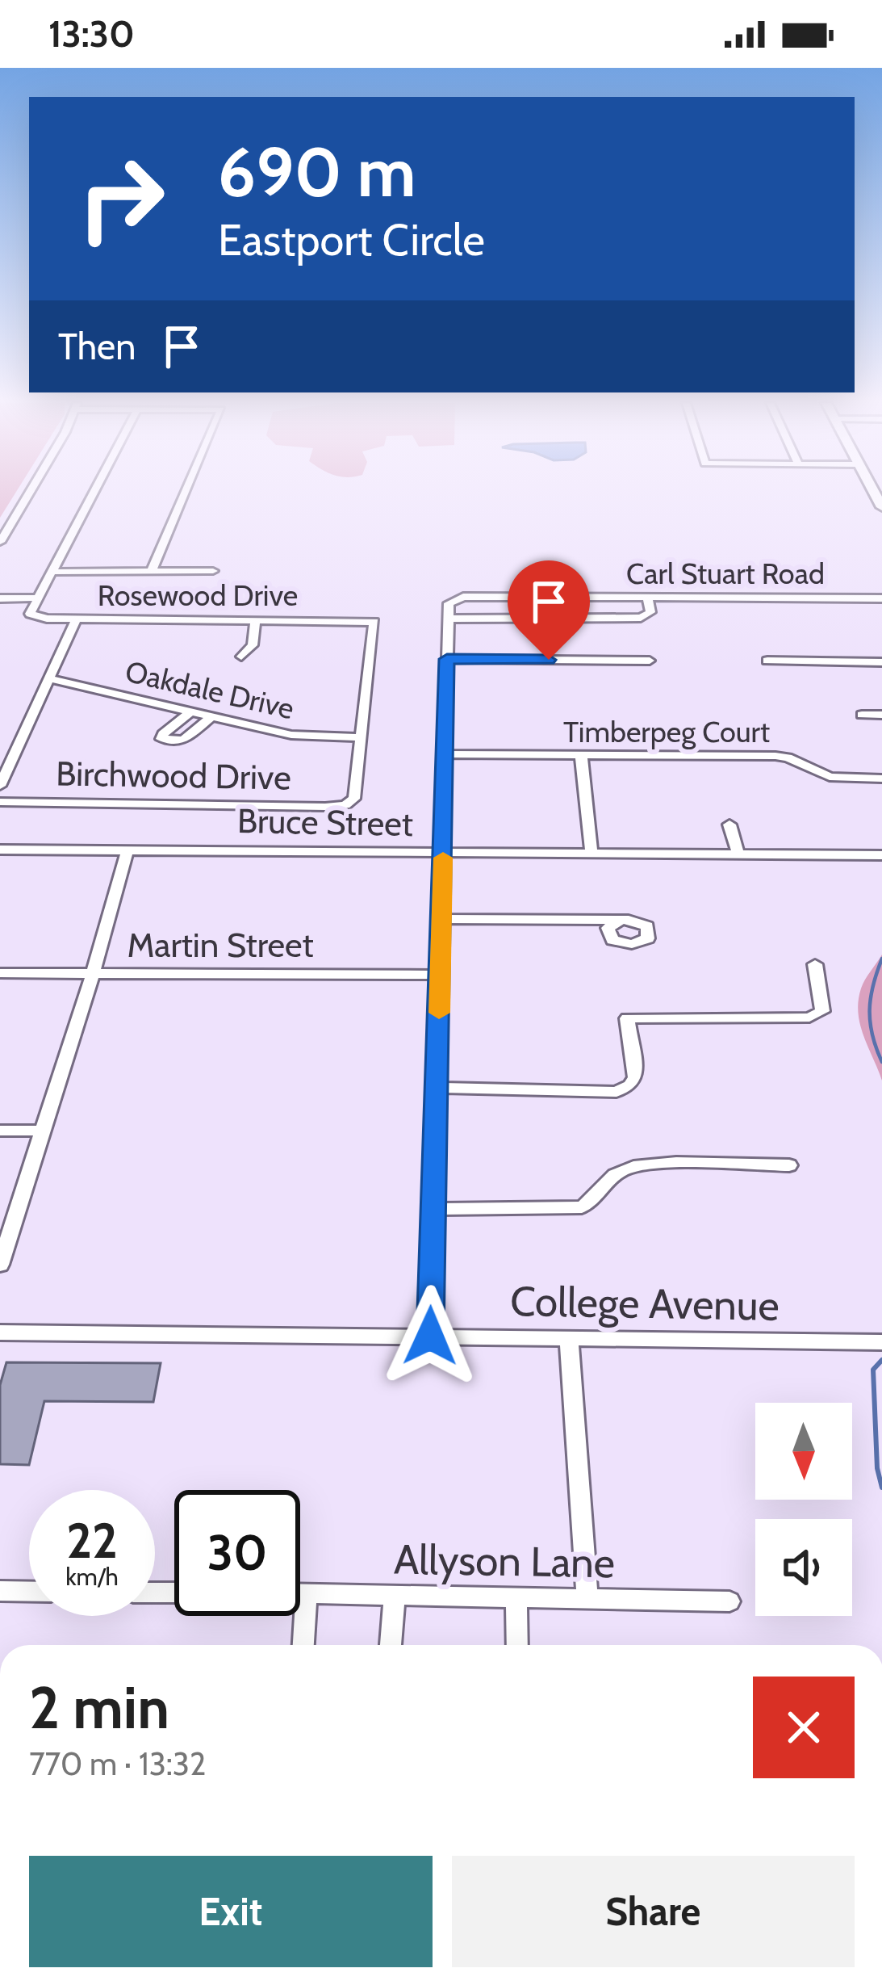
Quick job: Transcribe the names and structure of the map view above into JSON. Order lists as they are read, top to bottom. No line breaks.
{"streets":{"street":["Carl Stuart Road","Rosewood Drive","Oakdale Drive","Timberpeg Court","Birchwood Drive","Bruce Street","Martin Street","College Avenue","Allyson Lane"]},"crossings":[["Rosewood Drive","Oakdale Drive"],["Rosewood Drive","Birchwood Drive"],["Oakdale Drive","Birchwood Drive"]],"north":"bottom","page":{"status":"13:30","turn":["690 m","Eastport Circle"],"then":"Then","speed":"22 km/h","limit":"30","heading":["2 min","770 m · 13:32"],"buttons":["Exit","Share"]}}
